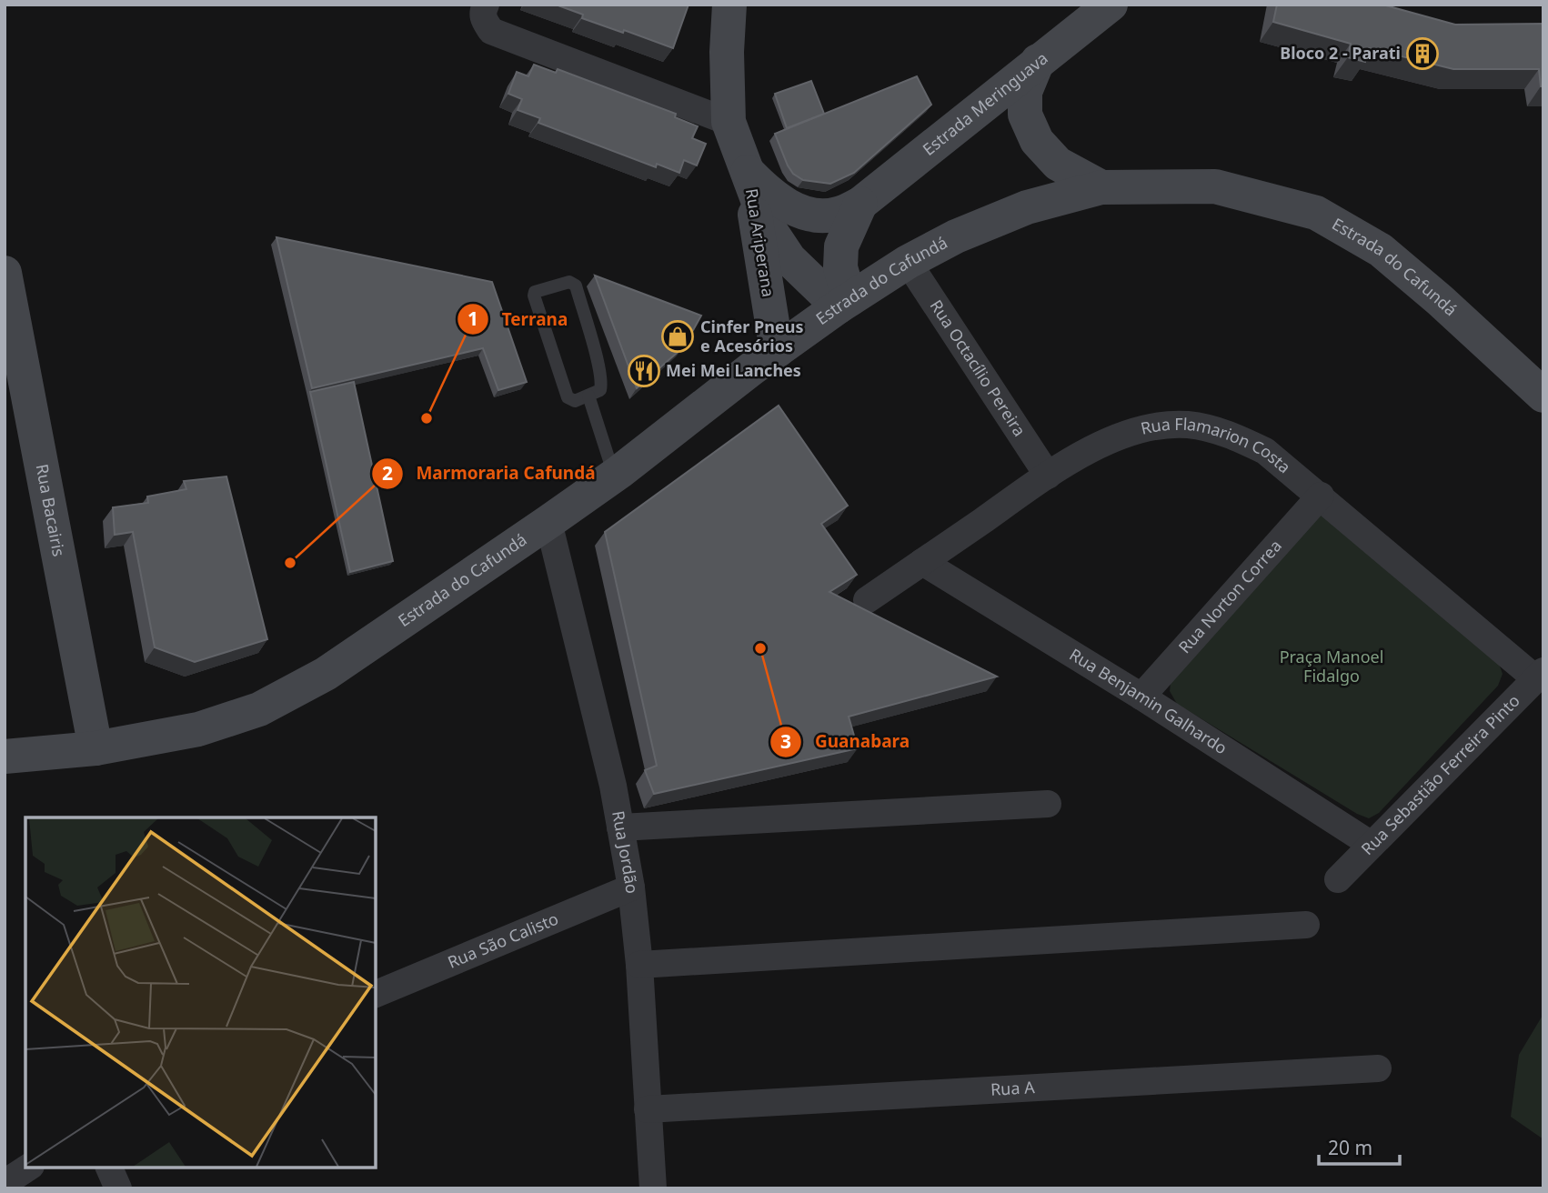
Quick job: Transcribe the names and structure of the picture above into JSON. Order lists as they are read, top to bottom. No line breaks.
{"streets":{"main road":["Estrada Meringuava","Rua Ariperana","Estrada do Cafundá","Rua Bacairis"],"street":["Rua Octacílio Pereira","Rua Flamarion Costa","Rua Norton Correa","Rua Benjamin Galhardo","Rua Sebastião Ferreira Pinto","Rua Jordão","Rua São Calisto","Rua A"]},"crossings":[["Estrada Meringuava","Rua Ariperana"],["Estrada Meringuava","Estrada do Cafundá"],["Rua Ariperana","Estrada do Cafundá"],["Estrada do Cafundá","Rua Octacílio Pereira"],["Estrada do Cafundá","Rua Bacairis"],["Estrada do Cafundá","Rua Jordão"],["Rua Octacílio Pereira","Rua Flamarion Costa"],["Rua Flamarion Costa","Rua Norton Correa"],["Rua Flamarion Costa","Rua Benjamin Galhardo"],["Rua Flamarion Costa","Rua Sebastião Ferreira Pinto"],["Rua Norton Correa","Rua Benjamin Galhardo"],["Rua Benjamin Galhardo","Rua Sebastião Ferreira Pinto"],["Rua Jordão","Rua São Calisto"],["Rua Jordão","Rua A"]],"parks":["Praça Manoel Fidalgo"],"places":{"building":["Bloco 2 - Parati"],"shop":["Cinfer Pneus e Acesórios"],"restaurant":["Mei Mei Lanches"],"other":["Terrana","Marmoraria Cafundá","Guanabara"]},"scale_bar":"20 m"}
